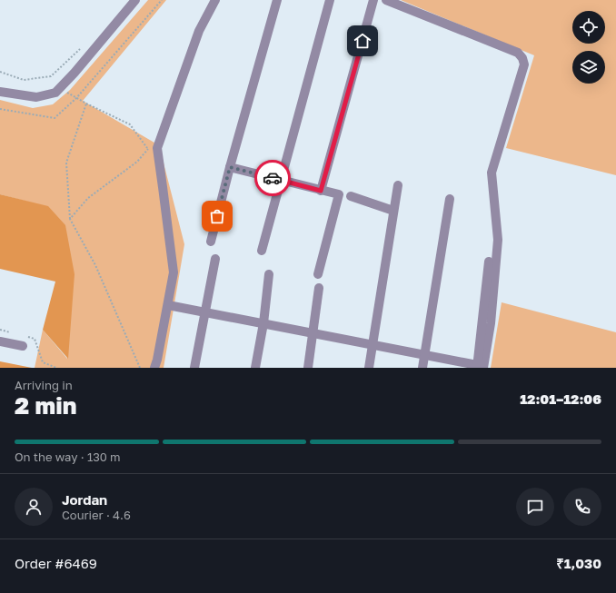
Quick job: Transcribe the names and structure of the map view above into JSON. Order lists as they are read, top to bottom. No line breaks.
{"page":{"heading":["2 min","Arriving in","12:01–12:06"],"panel":["Jordan","Courier · 4.6","Order #6469","₹1,030"],"bar":"On the way · 130 m"}}
